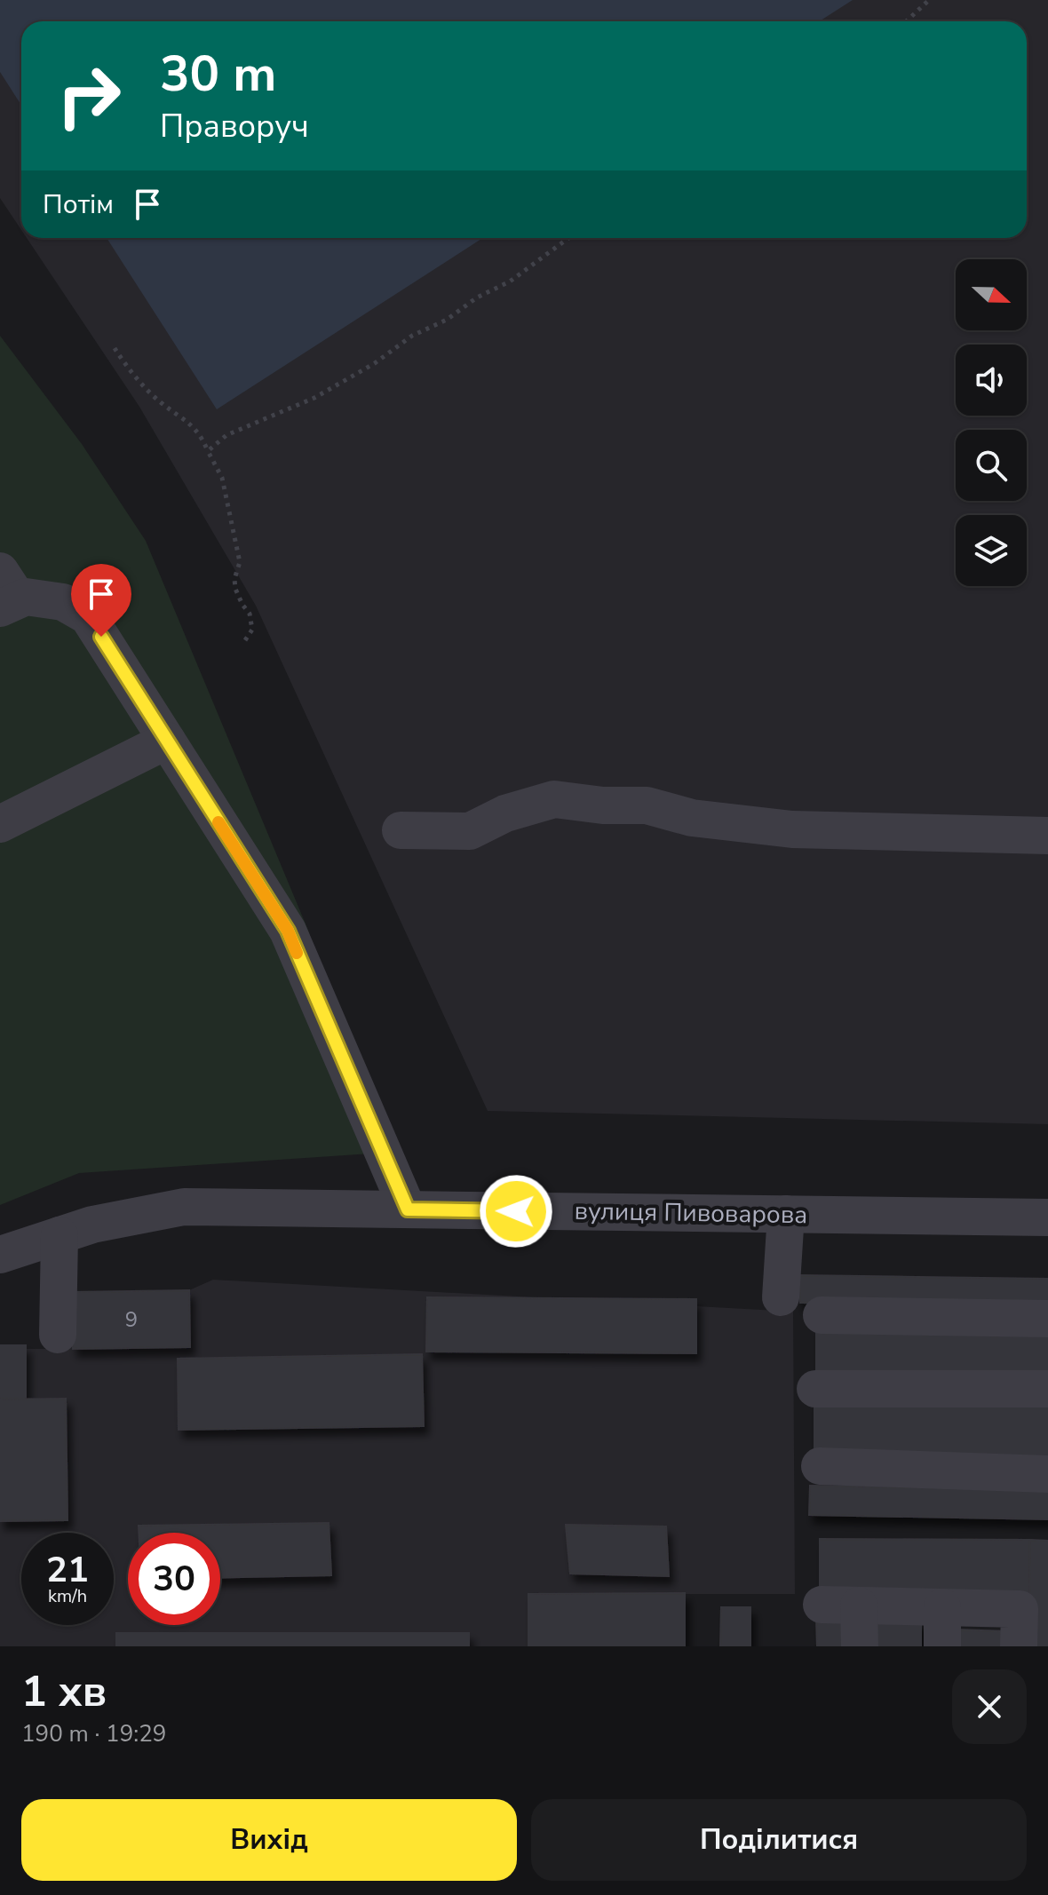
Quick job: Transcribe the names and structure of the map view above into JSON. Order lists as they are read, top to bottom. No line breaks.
{"streets":{"street":["вулиця Пивоварова"]},"house_numbers":["9"],"north":"right","page":{"turn":["30 m","Праворуч"],"then":"Потім","speed":"21 km/h","limit":"30","heading":["1 хв","190 m · 19:29"],"buttons":["Вихід","Поділитися"]}}
